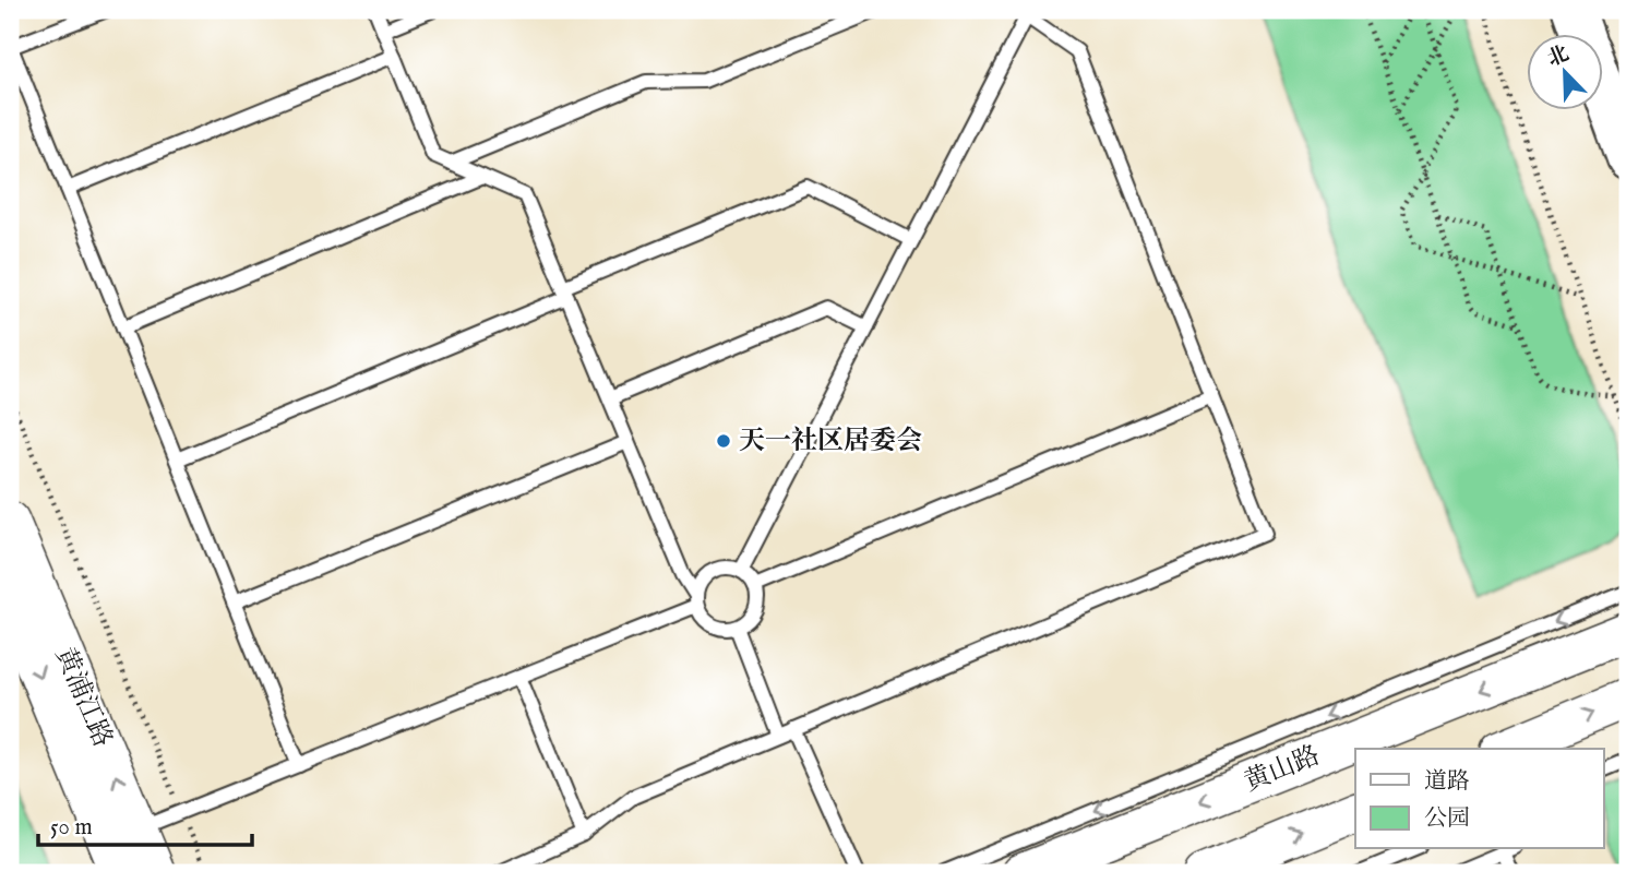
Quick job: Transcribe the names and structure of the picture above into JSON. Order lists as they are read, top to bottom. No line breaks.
{"streets":{"main road":["黄浦江路","黄山路"]},"places":["天一社区居委会"],"legend":["道路","公园"],"scale_bar":"50 m","north":"top left"}
